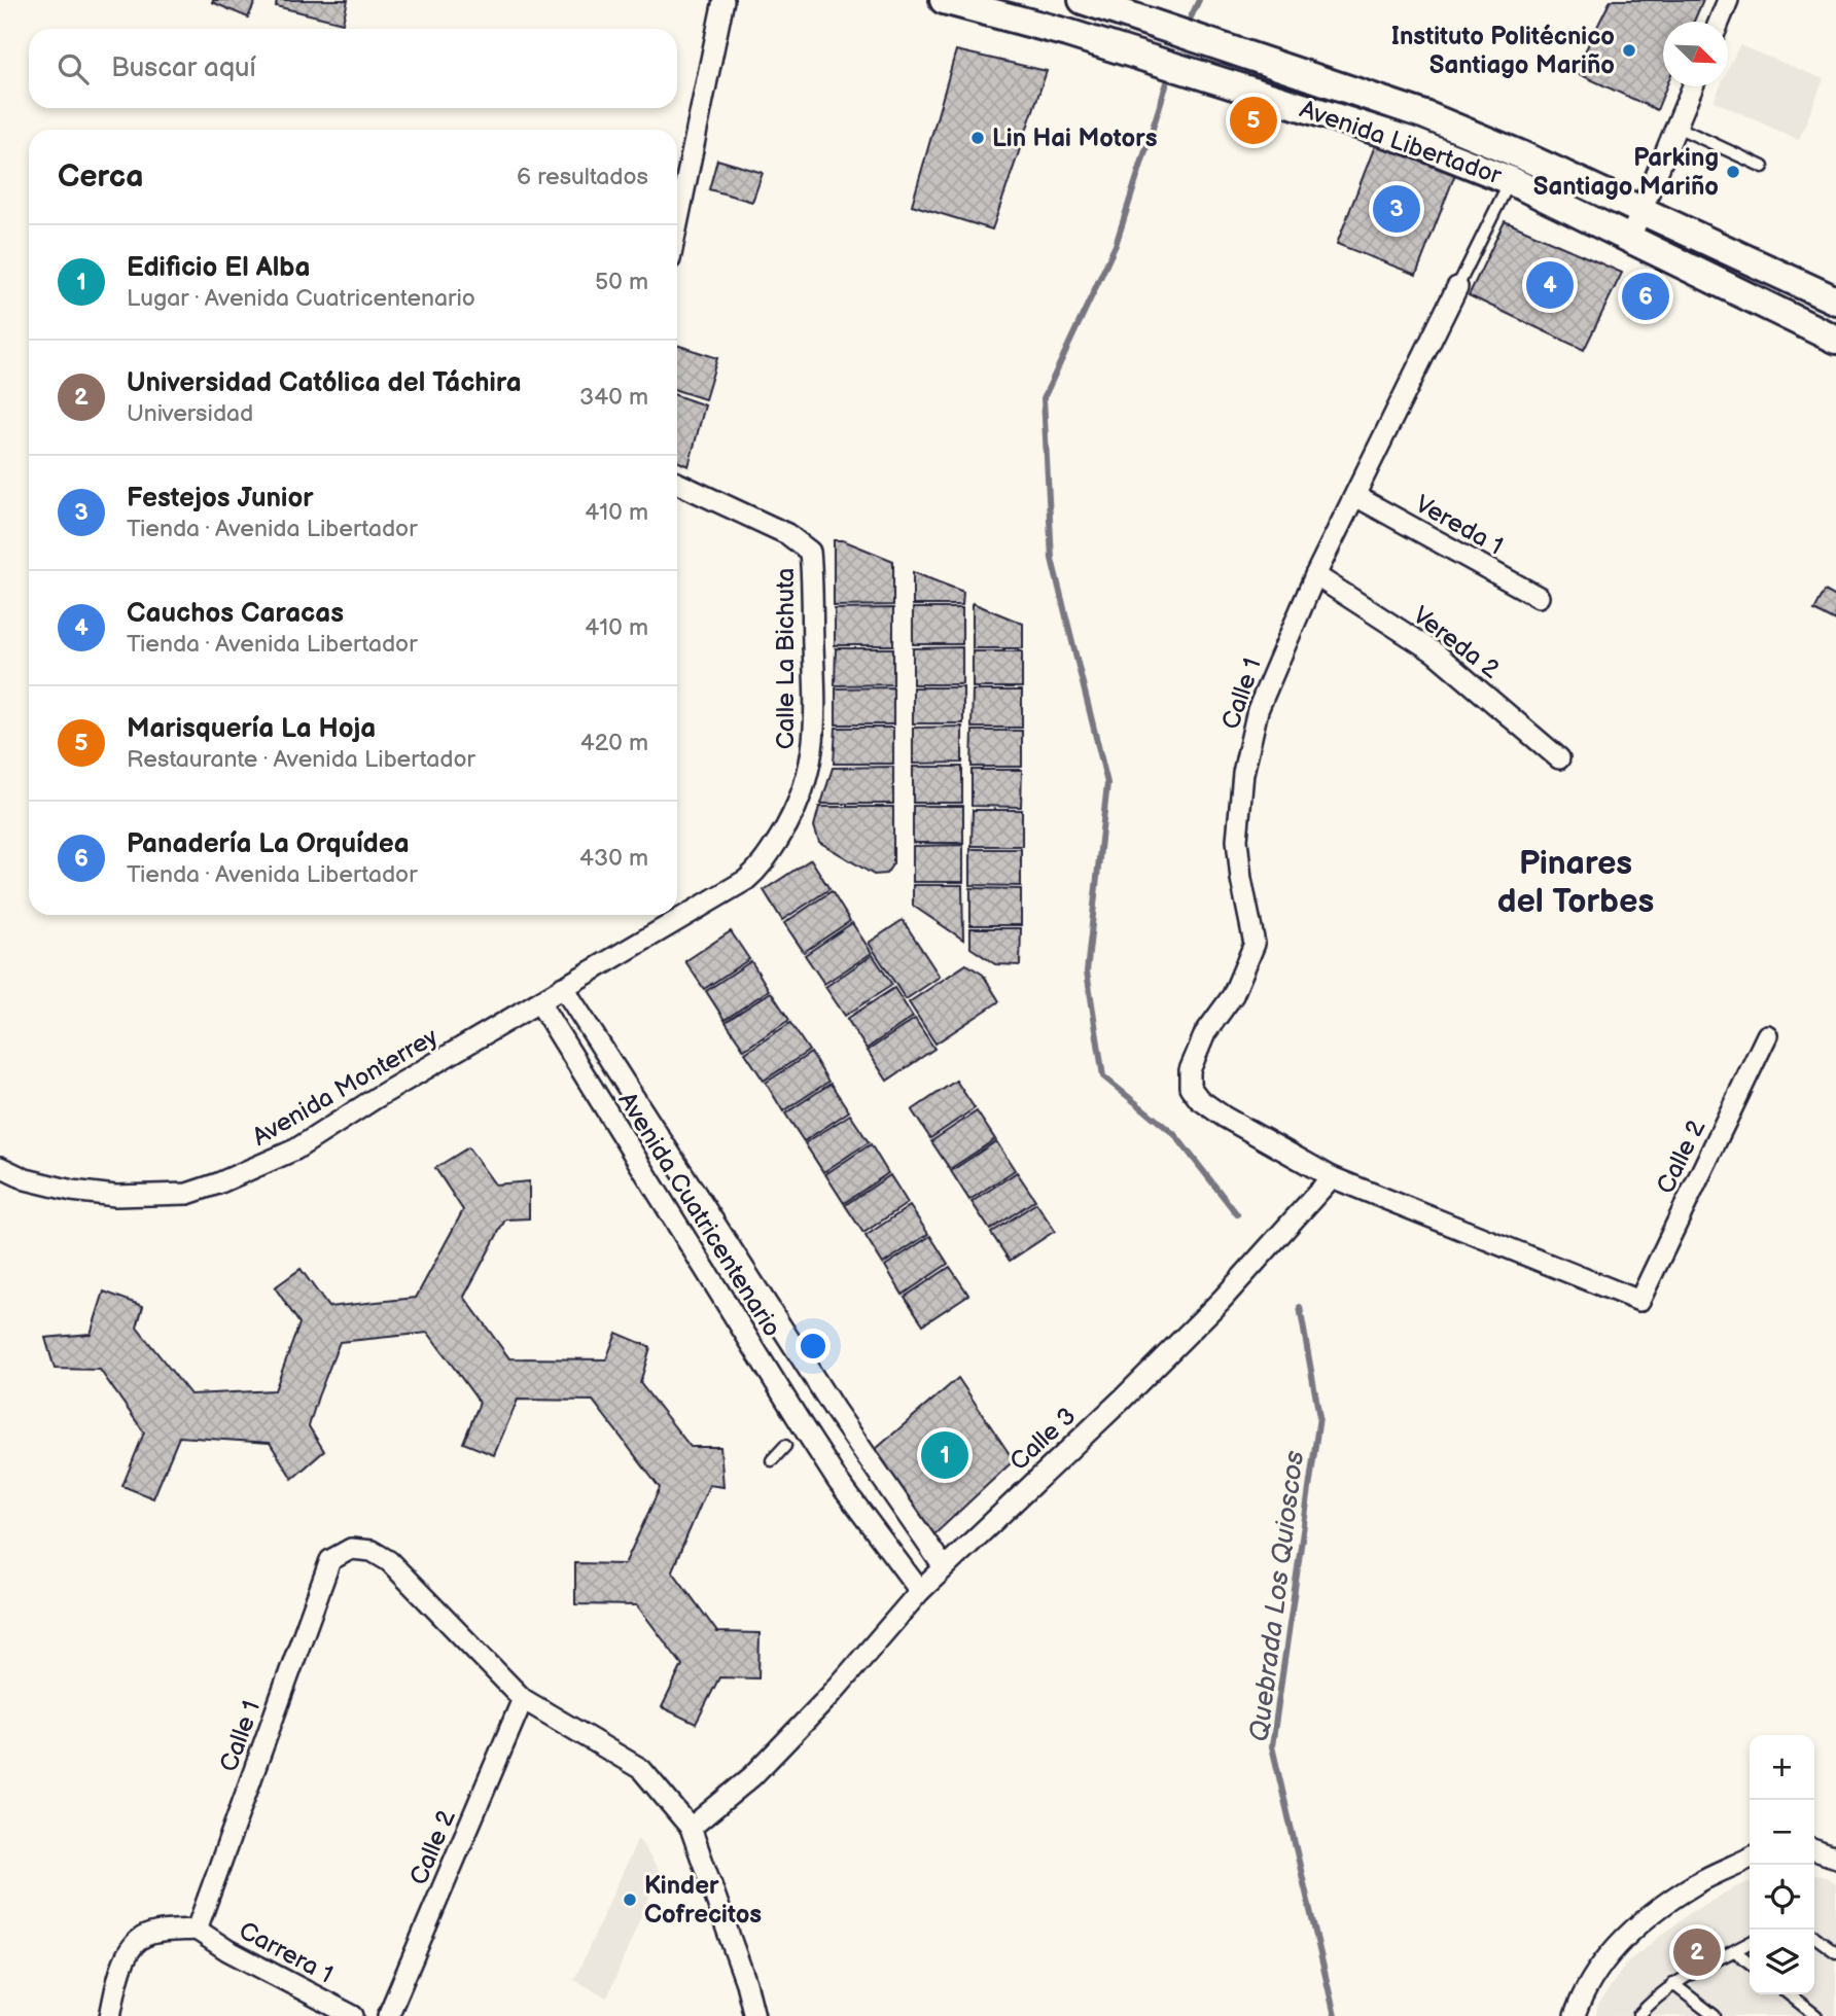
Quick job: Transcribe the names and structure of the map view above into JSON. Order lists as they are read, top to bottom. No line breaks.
{"streets":{"main road":["Avenida Libertador"],"street":["Vereda 1","Vereda 2","Calle La Bichuta","Calle 1","Avenida Monterrey","Calle 2","Avenida Cuatricentenario","Calle 3","Carrera 1"]},"crossings":[["Avenida Libertador","Calle 1"],["Vereda 1","Calle 1"],["Vereda 2","Calle 1"],["Calle La Bichuta","Avenida Monterrey"],["Calle La Bichuta","Avenida Cuatricentenario"],["Calle 1","Calle 2"],["Calle 1","Calle 3"],["Calle 1","Carrera 1"],["Avenida Monterrey","Avenida Cuatricentenario"],["Calle 2","Calle 3"],["Avenida Cuatricentenario","Calle 3"]],"districts":["Pinares del Torbes"],"water":["Quebrada Los Quioscos"],"places":["Instituto Politécnico Santiago Mariño","Lin Hai Motors","Parking Santiago Mariño","Kinder Cofrecitos"],"north":"bottom right","page":{"search":"Buscar aquí","pins":["5","3","4","6","1","2"],"heading":["Cerca","6 resultados"],"list":[{"mark":"1","name":"Edificio El Alba","note":"Lugar · Avenida Cuatricentenario","value":"50 m"},{"mark":"2","name":"Universidad Católica del Táchira","note":"Universidad","value":"340 m"},{"mark":"3","name":"Festejos Junior","note":"Tienda · Avenida Libertador","value":"410 m"},{"mark":"4","name":"Cauchos Caracas","note":"Tienda · Avenida Libertador","value":"410 m"},{"mark":"5","name":"Marisquería La Hoja","note":"Restaurante · Avenida Libertador","value":"420 m"},{"mark":"6","name":"Panadería La Orquídea","note":"Tienda · Avenida Libertador","value":"430 m"}],"map_buttons":["+","−"]}}
